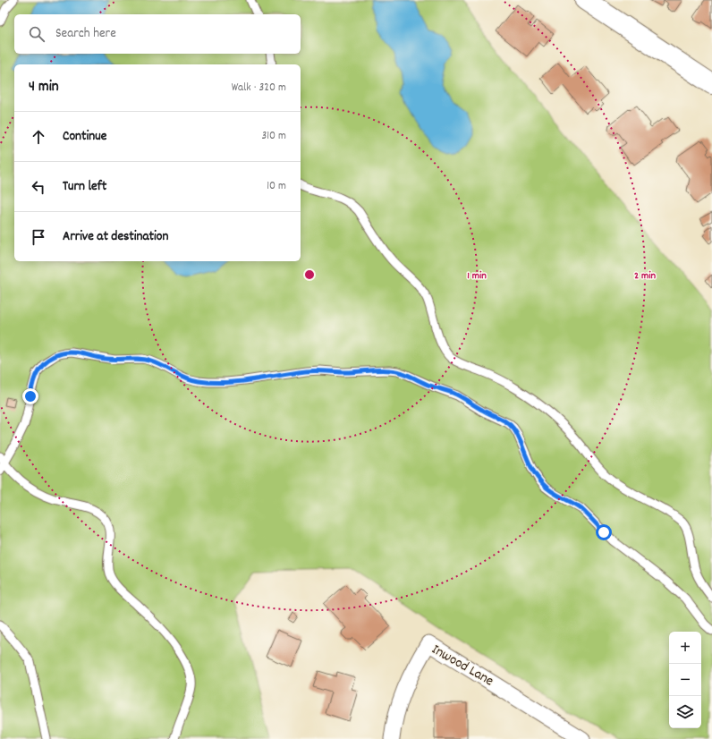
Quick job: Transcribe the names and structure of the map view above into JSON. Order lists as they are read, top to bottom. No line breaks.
{"streets":{"street":["Inwood Lane"]},"page":{"search":"Search here","heading":["4 min","Walk · 320 m"],"list":[["Continue","310 m"],["Turn left","10 m"],"Arrive at destination"],"map_buttons":["+","−"]},"rings":["1 min","2 min"]}
